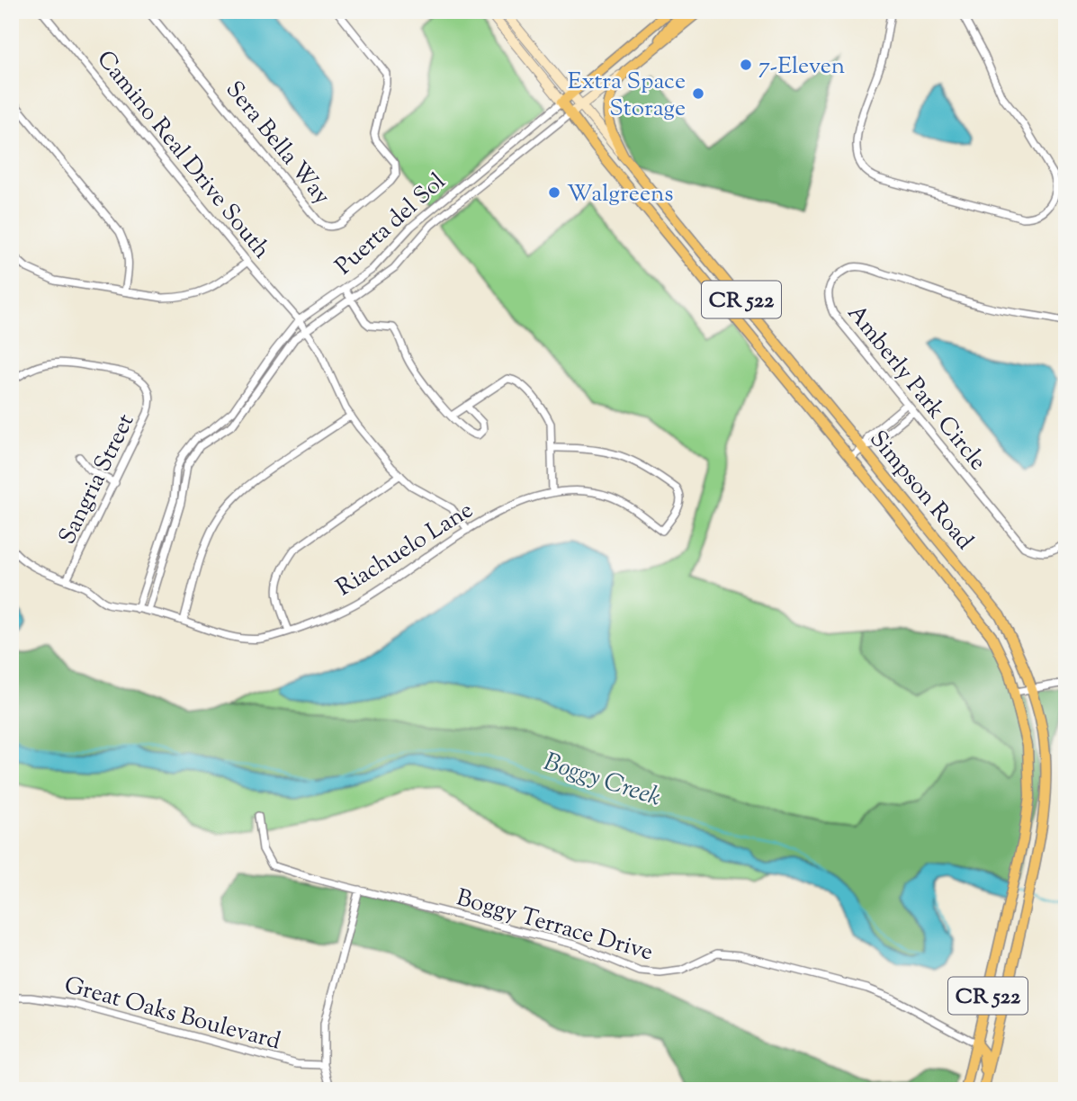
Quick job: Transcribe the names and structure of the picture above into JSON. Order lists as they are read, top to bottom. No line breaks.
{"streets":{"main road":["CR 522","Simpson Road"],"street":["Sera Bella Way","Camino Real Drive South","Puerta del Sol","Amberly Park Circle","Sangria Street","Riachuelo Lane","Boggy Terrace Drive","Great Oaks Boulevard"]},"crossings":[["Camino Real Drive South","Puerta del Sol"],["Camino Real Drive South","Riachuelo Lane"],["Puerta del Sol","Simpson Road"],["Puerta del Sol","Riachuelo Lane"],["CR 522","Simpson Road"],["Sangria Street","Riachuelo Lane"],["Simpson Road","Boggy Terrace Drive"]],"water":["Boggy Creek"],"places":["7-Eleven","Extra Space Storage","Walgreens"]}
